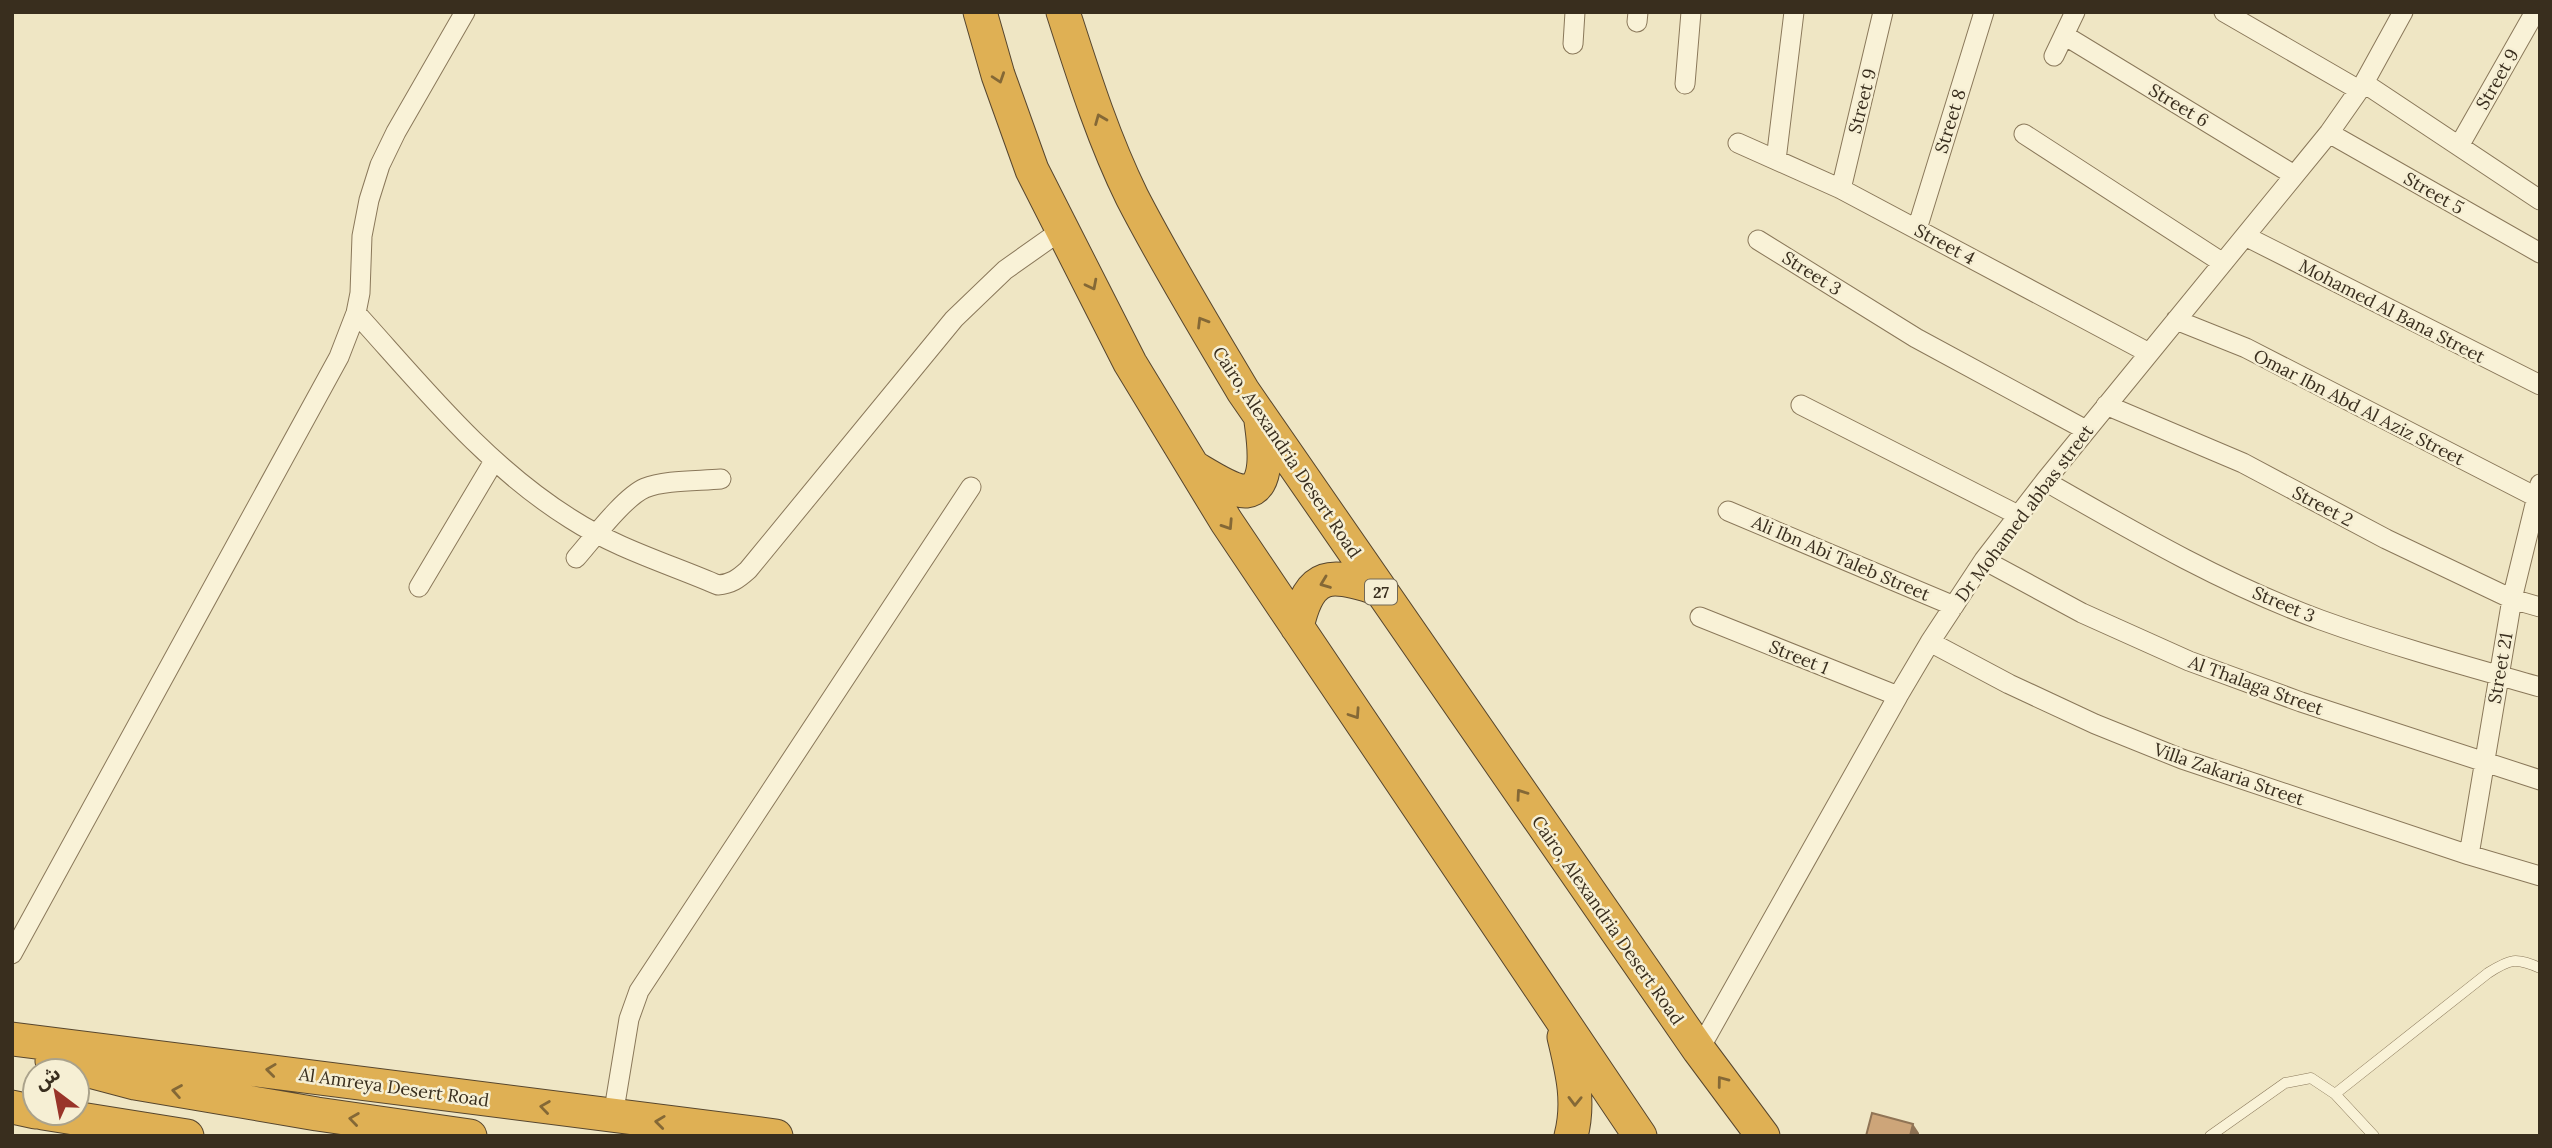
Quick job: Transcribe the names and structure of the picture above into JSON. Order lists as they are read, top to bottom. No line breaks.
{"streets":{"highway":["Cairo, Alexandria Desert Road","27","Al Amreya Desert Road"],"street":["Street 9","Street 6","Street 8","Street 5","Street 4","Street 3","Mohamed Al Bana Street","Omar Ibn Abd Al Aziz Street","Street 2","Dr Mohamed abbas street","Ali Ibn Abi Taleb Street","Street 1","Street 21","Al Thalaga Street","Villa Zakaria Street"]},"crossings":[["Street 9","Street 4"],["Street 6","Dr Mohamed abbas street"],["Street 8","Street 4"],["Street 5","Dr Mohamed abbas street"],["Street 4","Dr Mohamed abbas street"],["Street 3","Dr Mohamed abbas street"],["Street 3","Street 21"],["Mohamed Al Bana Street","Dr Mohamed abbas street"],["Omar Ibn Abd Al Aziz Street","Dr Mohamed abbas street"],["Omar Ibn Abd Al Aziz Street","Street 21"],["Cairo, Alexandria Desert Road","Dr Mohamed abbas street"],["Cairo, Alexandria Desert Road","27"],["Street 2","Dr Mohamed abbas street"],["Street 2","Street 21"],["Dr Mohamed abbas street","Ali Ibn Abi Taleb Street"],["Dr Mohamed abbas street","Street 1"],["Dr Mohamed abbas street","Al Thalaga Street"],["Dr Mohamed abbas street","Villa Zakaria Street"],["Street 21","Al Thalaga Street"],["Street 21","Villa Zakaria Street"]],"north":"top left"}
